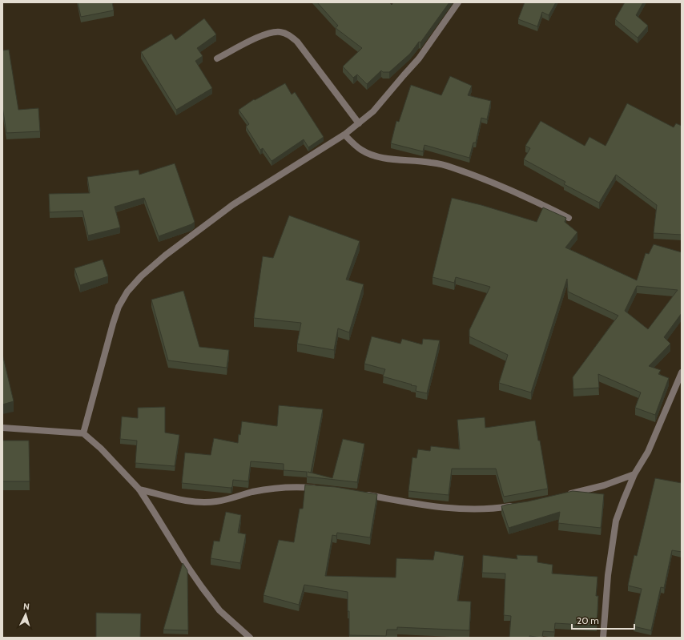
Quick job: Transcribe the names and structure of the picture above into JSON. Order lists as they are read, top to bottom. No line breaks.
{"scale_bar":"20 m","north":"top"}
